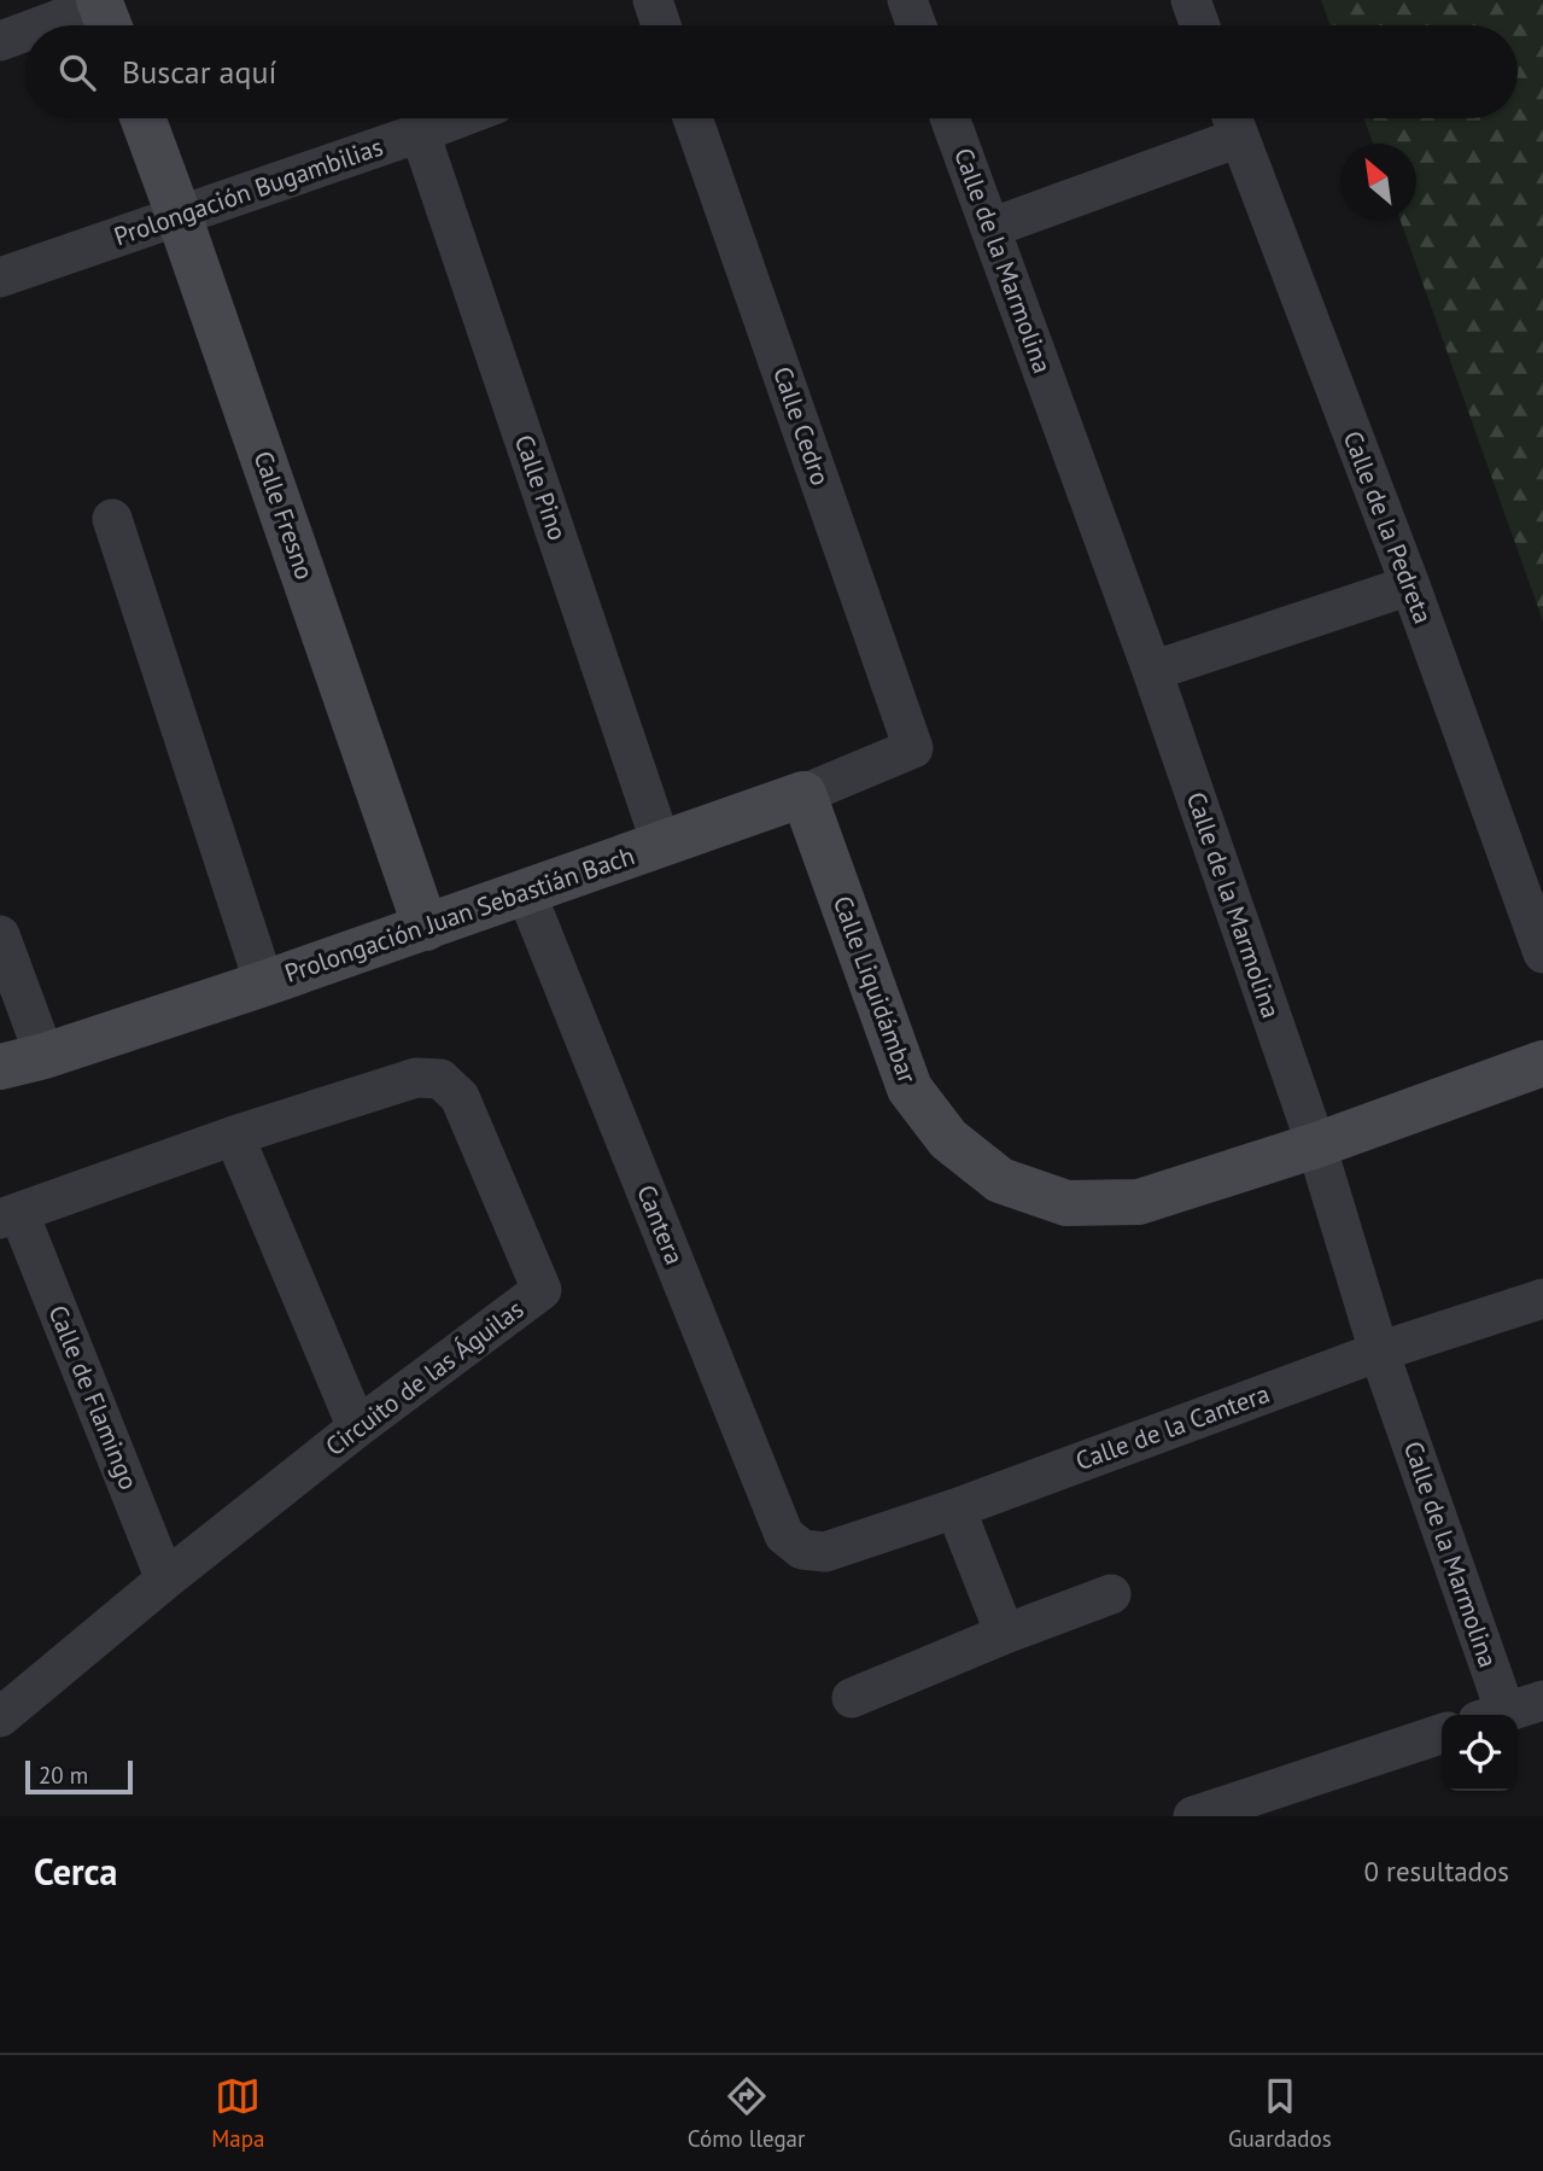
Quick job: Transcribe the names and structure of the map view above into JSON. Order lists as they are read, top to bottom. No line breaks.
{"streets":{"street":["Prolongación Bugambilias","Calle de la Marmolina","Calle Cedro","Calle Pino","Calle Fresno","Calle de la Pedreta","Prolongación Juan Sebastián Bach","Calle Liquidámbar","Cantera","Circuito de las Águilas","Calle de Flamingo","Calle de la Cantera"]},"crossings":[["Prolongación Bugambilias","Calle Pino"],["Prolongación Bugambilias","Calle Fresno"],["Calle de la Marmolina","Calle Liquidámbar"],["Calle de la Marmolina","Calle de la Cantera"],["Calle Cedro","Prolongación Juan Sebastián Bach"],["Calle Pino","Prolongación Juan Sebastián Bach"],["Calle Fresno","Prolongación Juan Sebastián Bach"],["Prolongación Juan Sebastián Bach","Calle Liquidámbar"],["Prolongación Juan Sebastián Bach","Cantera"],["Cantera","Calle de la Cantera"],["Circuito de las Águilas","Calle de Flamingo"]],"scale_bar":"20 m","north":"top left","page":{"search":"Buscar aquí","scale":"20 m","heading":["Cerca","0 resultados"],"nav":["Mapa","Cómo llegar","Guardados"]}}
